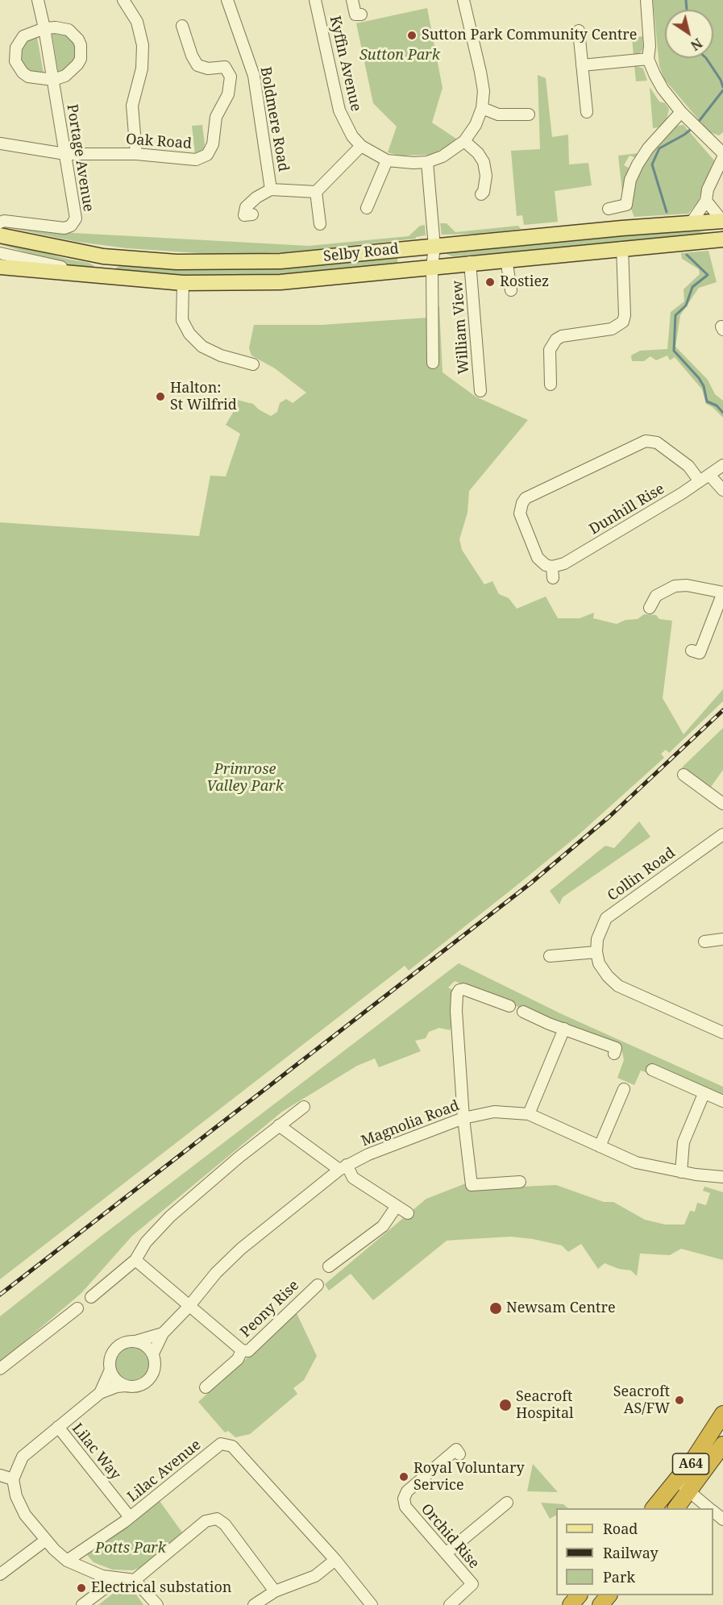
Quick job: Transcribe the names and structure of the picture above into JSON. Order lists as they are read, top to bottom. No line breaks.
{"streets":{"highway":["A64"],"main road":["Selby Road"],"street":["Kyffin Avenue","Boldmere Road","Oak Road","Portage Avenue","William View","Dunhill Rise","Collin Road","Magnolia Road","Peony Rise","Lilac Way","Lilac Avenue","Orchid Rise"]},"crossings":[["Oak Road","Portage Avenue"],["Selby Road","William View"],["Magnolia Road","Peony Rise"],["Magnolia Road","Lilac Way"],["Lilac Way","Lilac Avenue"]],"parks":["Sutton Park","Primrose Valley Park","Potts Park"],"places":["Sutton Park Community Centre","Rostiez","Halton: St Wilfrid","Newsam Centre","Seacroft AS/FW","Seacroft Hospital","Royal Voluntary Service","Electrical substation"],"legend":["Road","Railway","Park"],"north":"bottom right"}
